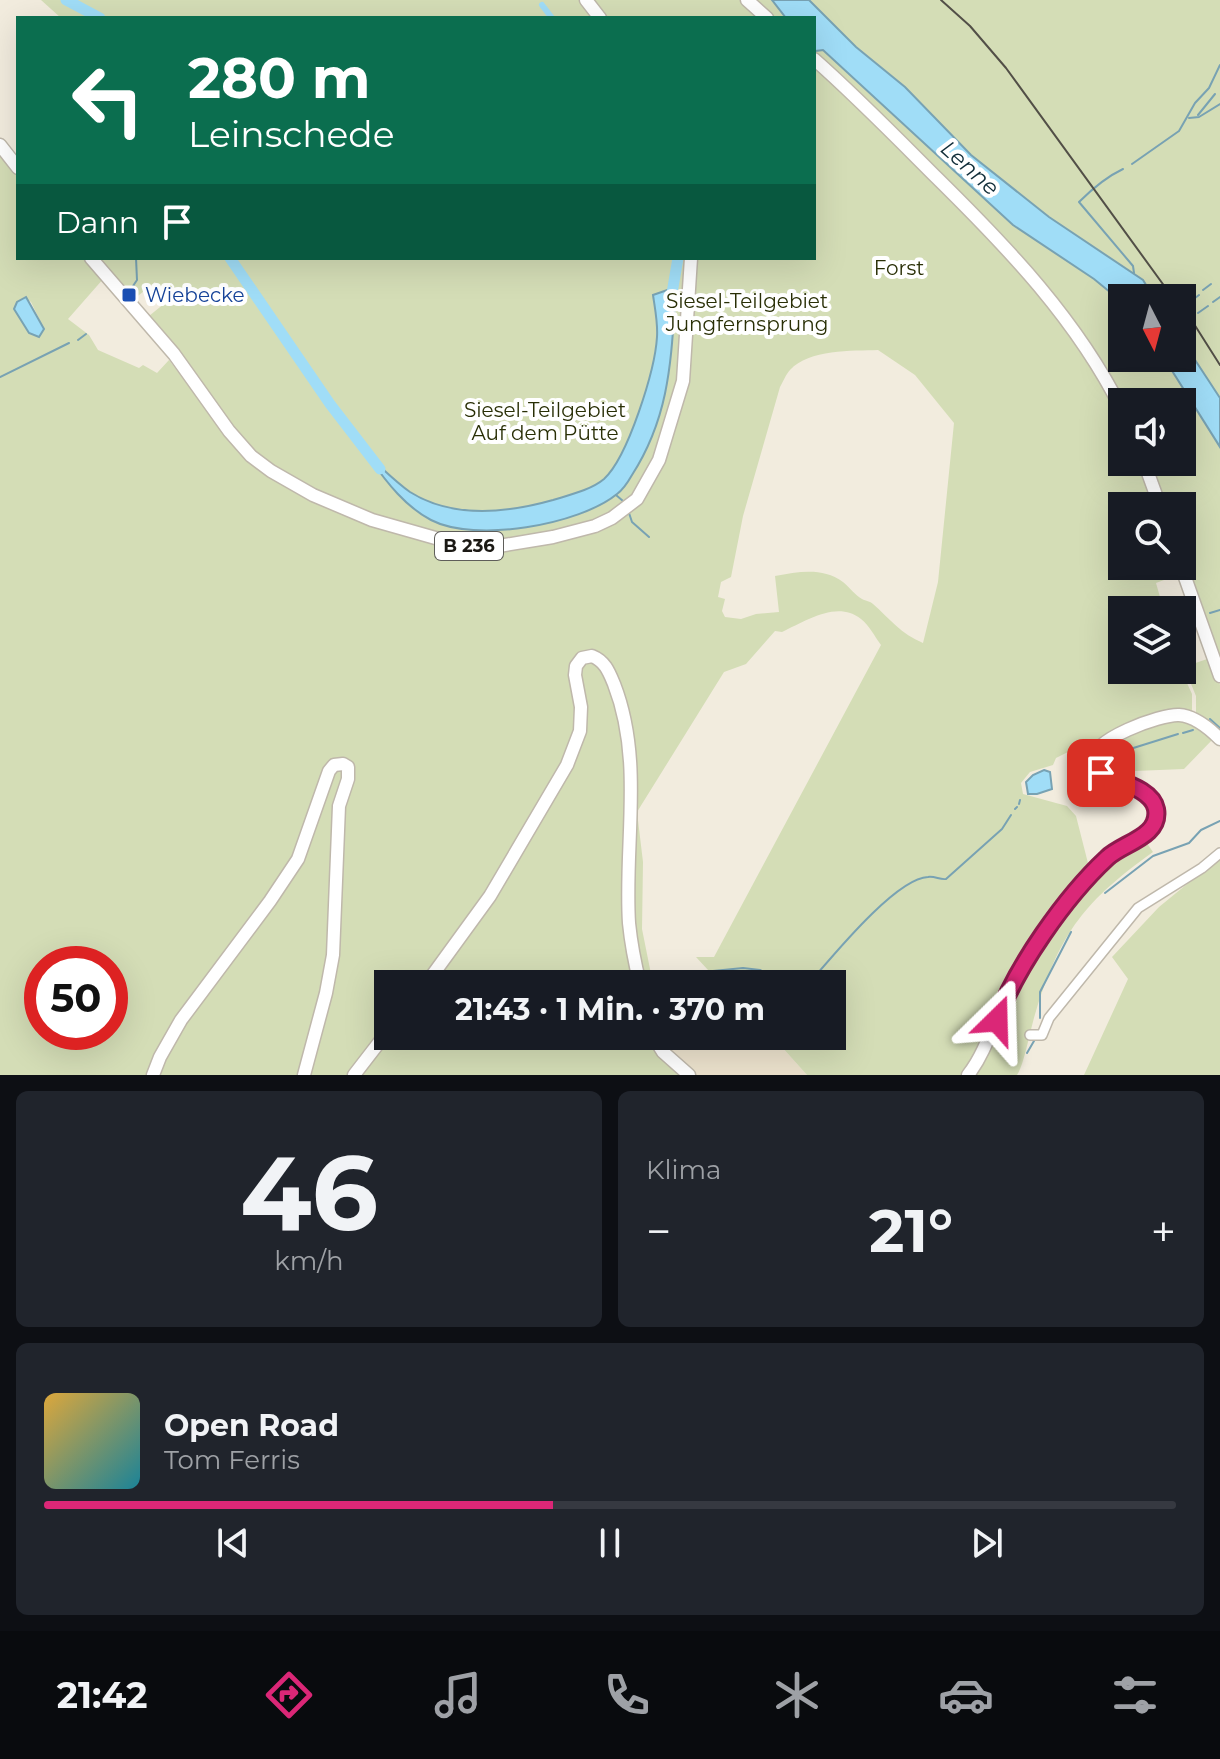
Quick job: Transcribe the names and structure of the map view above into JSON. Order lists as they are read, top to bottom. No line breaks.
{"streets":{"main road":["B 236"]},"water":["Lenne"],"parks":["Forst","Siesel-Teilgebiet Jungfernsprung","Siesel-Teilgebiet Auf dem Pütte"],"places":{"transit":["Wiebecke"]},"north":"bottom","page":{"turn":["280 m","Leinschede"],"then":"Dann","limit":"50","trip":"21:43 · 1 Min. · 370 m","tile":[["46","km/h"],"Klima"],"heat":["−","21°","+"],"song":["Open Road","Tom Ferris"],"tabs":"21:42"}}
